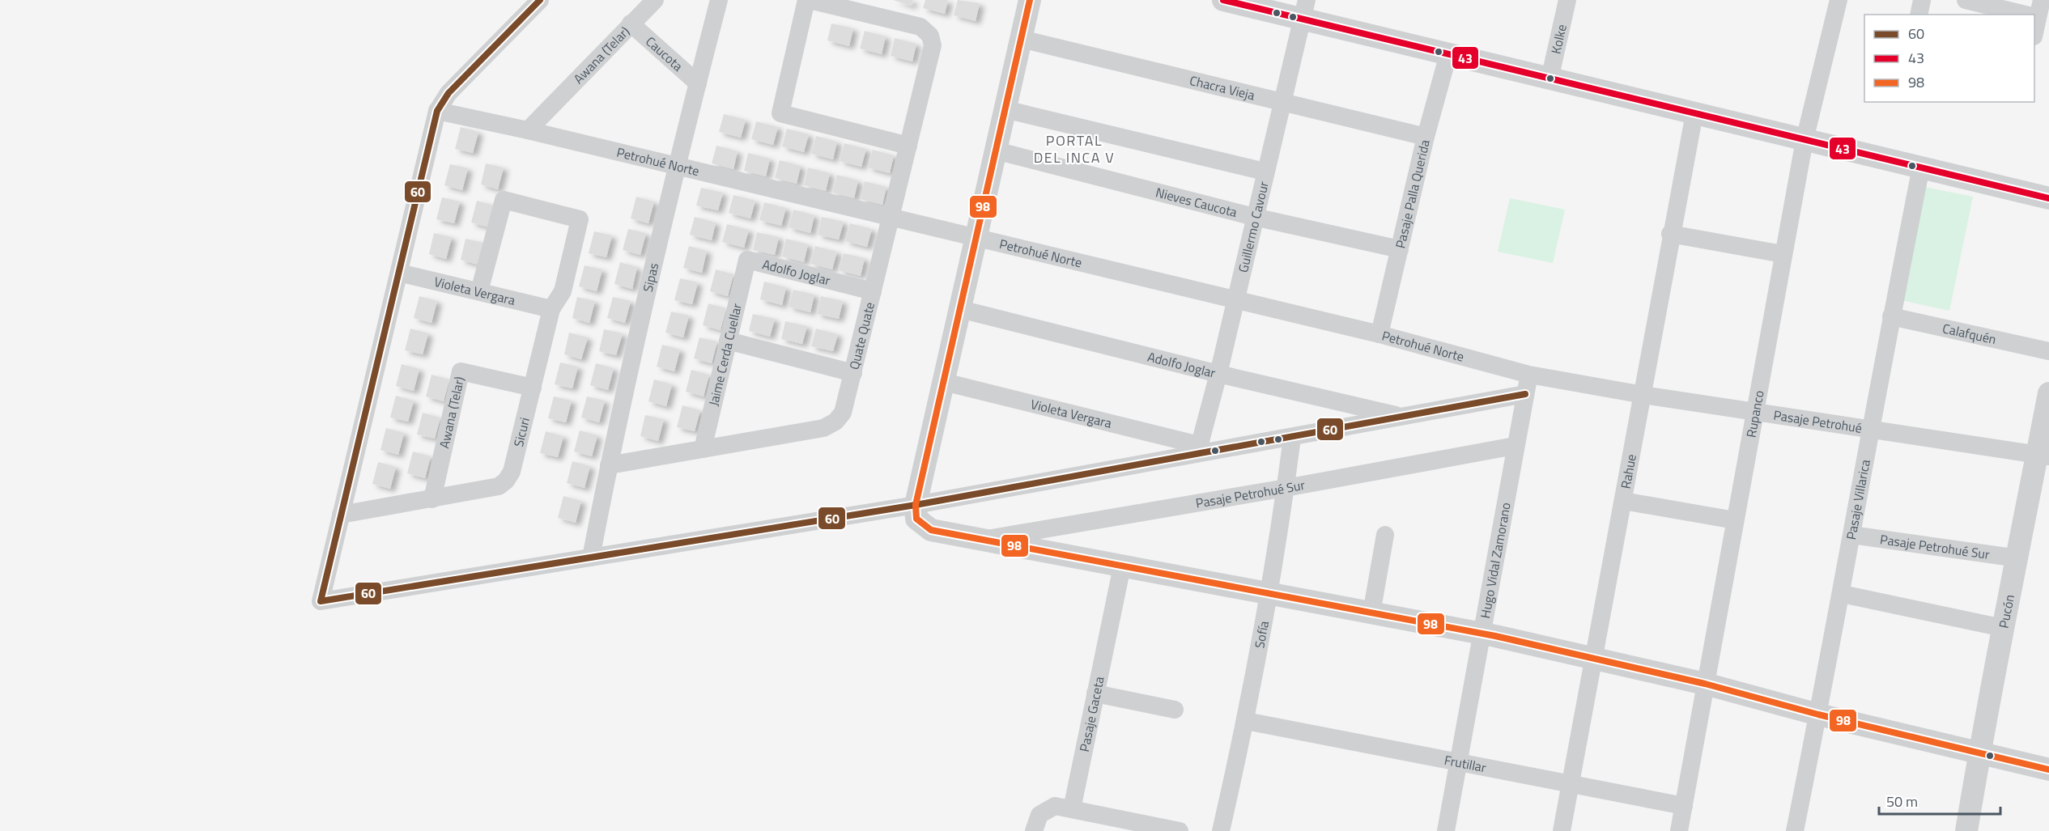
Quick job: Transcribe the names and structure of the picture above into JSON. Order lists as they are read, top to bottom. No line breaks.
{"streets":{"street":["Kolke","Caucota","Awana (Telar)","Chacra Vieja","Petrohué Norte","Pasaje Palla Querida","Nieves Caucota","Guillermo Cavour","Adolfo Joglar","Sipas","Violeta Vergara","Calafquén","Quate Quate","Jaime Cerda Cuellar","Rupanco","Pasaje Petrohué","Sicuri","Rahue","Pasaje Petrohué Sur","Pasaje Villarica","Hugo Vidal Zamorano","Pucón","Sofía","Pasaje Gaceta","Frutillar"]},"crossings":[["Caucota","Awana (Telar)"],["Caucota","Sipas"],["Awana (Telar)","Petrohué Norte"],["Awana (Telar)","Sicuri"],["Chacra Vieja","Pasaje Palla Querida"],["Chacra Vieja","Guillermo Cavour"],["Petrohué Norte","Pasaje Palla Querida"],["Petrohué Norte","Guillermo Cavour"],["Petrohué Norte","Sipas"],["Petrohué Norte","Quate Quate"],["Petrohué Norte","Pasaje Petrohué"],["Petrohué Norte","Hugo Vidal Zamorano"],["Pasaje Palla Querida","Nieves Caucota"],["Nieves Caucota","Guillermo Cavour"],["Guillermo Cavour","Adolfo Joglar"],["Guillermo Cavour","Violeta Vergara"],["Adolfo Joglar","Quate Quate"],["Adolfo Joglar","Jaime Cerda Cuellar"],["Sipas","Quate Quate"],["Violeta Vergara","Sicuri"],["Calafquén","Pasaje Villarica"],["Quate Quate","Jaime Cerda Cuellar"],["Rupanco","Pasaje Petrohué"],["Rupanco","Frutillar"],["Pasaje Petrohué","Rahue"],["Pasaje Petrohué","Pasaje Villarica"],["Pasaje Petrohué","Hugo Vidal Zamorano"],["Pasaje Petrohué","Pucón"],["Rahue","Frutillar"],["Pasaje Petrohué Sur","Pasaje Villarica"],["Pasaje Petrohué Sur","Hugo Vidal Zamorano"],["Pasaje Petrohué Sur","Pucón"],["Pasaje Petrohué Sur","Sofía"],["Hugo Vidal Zamorano","Frutillar"],["Sofía","Frutillar"]],"districts":["PORTAL DEL INCA V"],"lines":["transit line 60","transit line 43","transit line 98"],"legend":["60","43","98"],"scale_bar":"50 m"}
